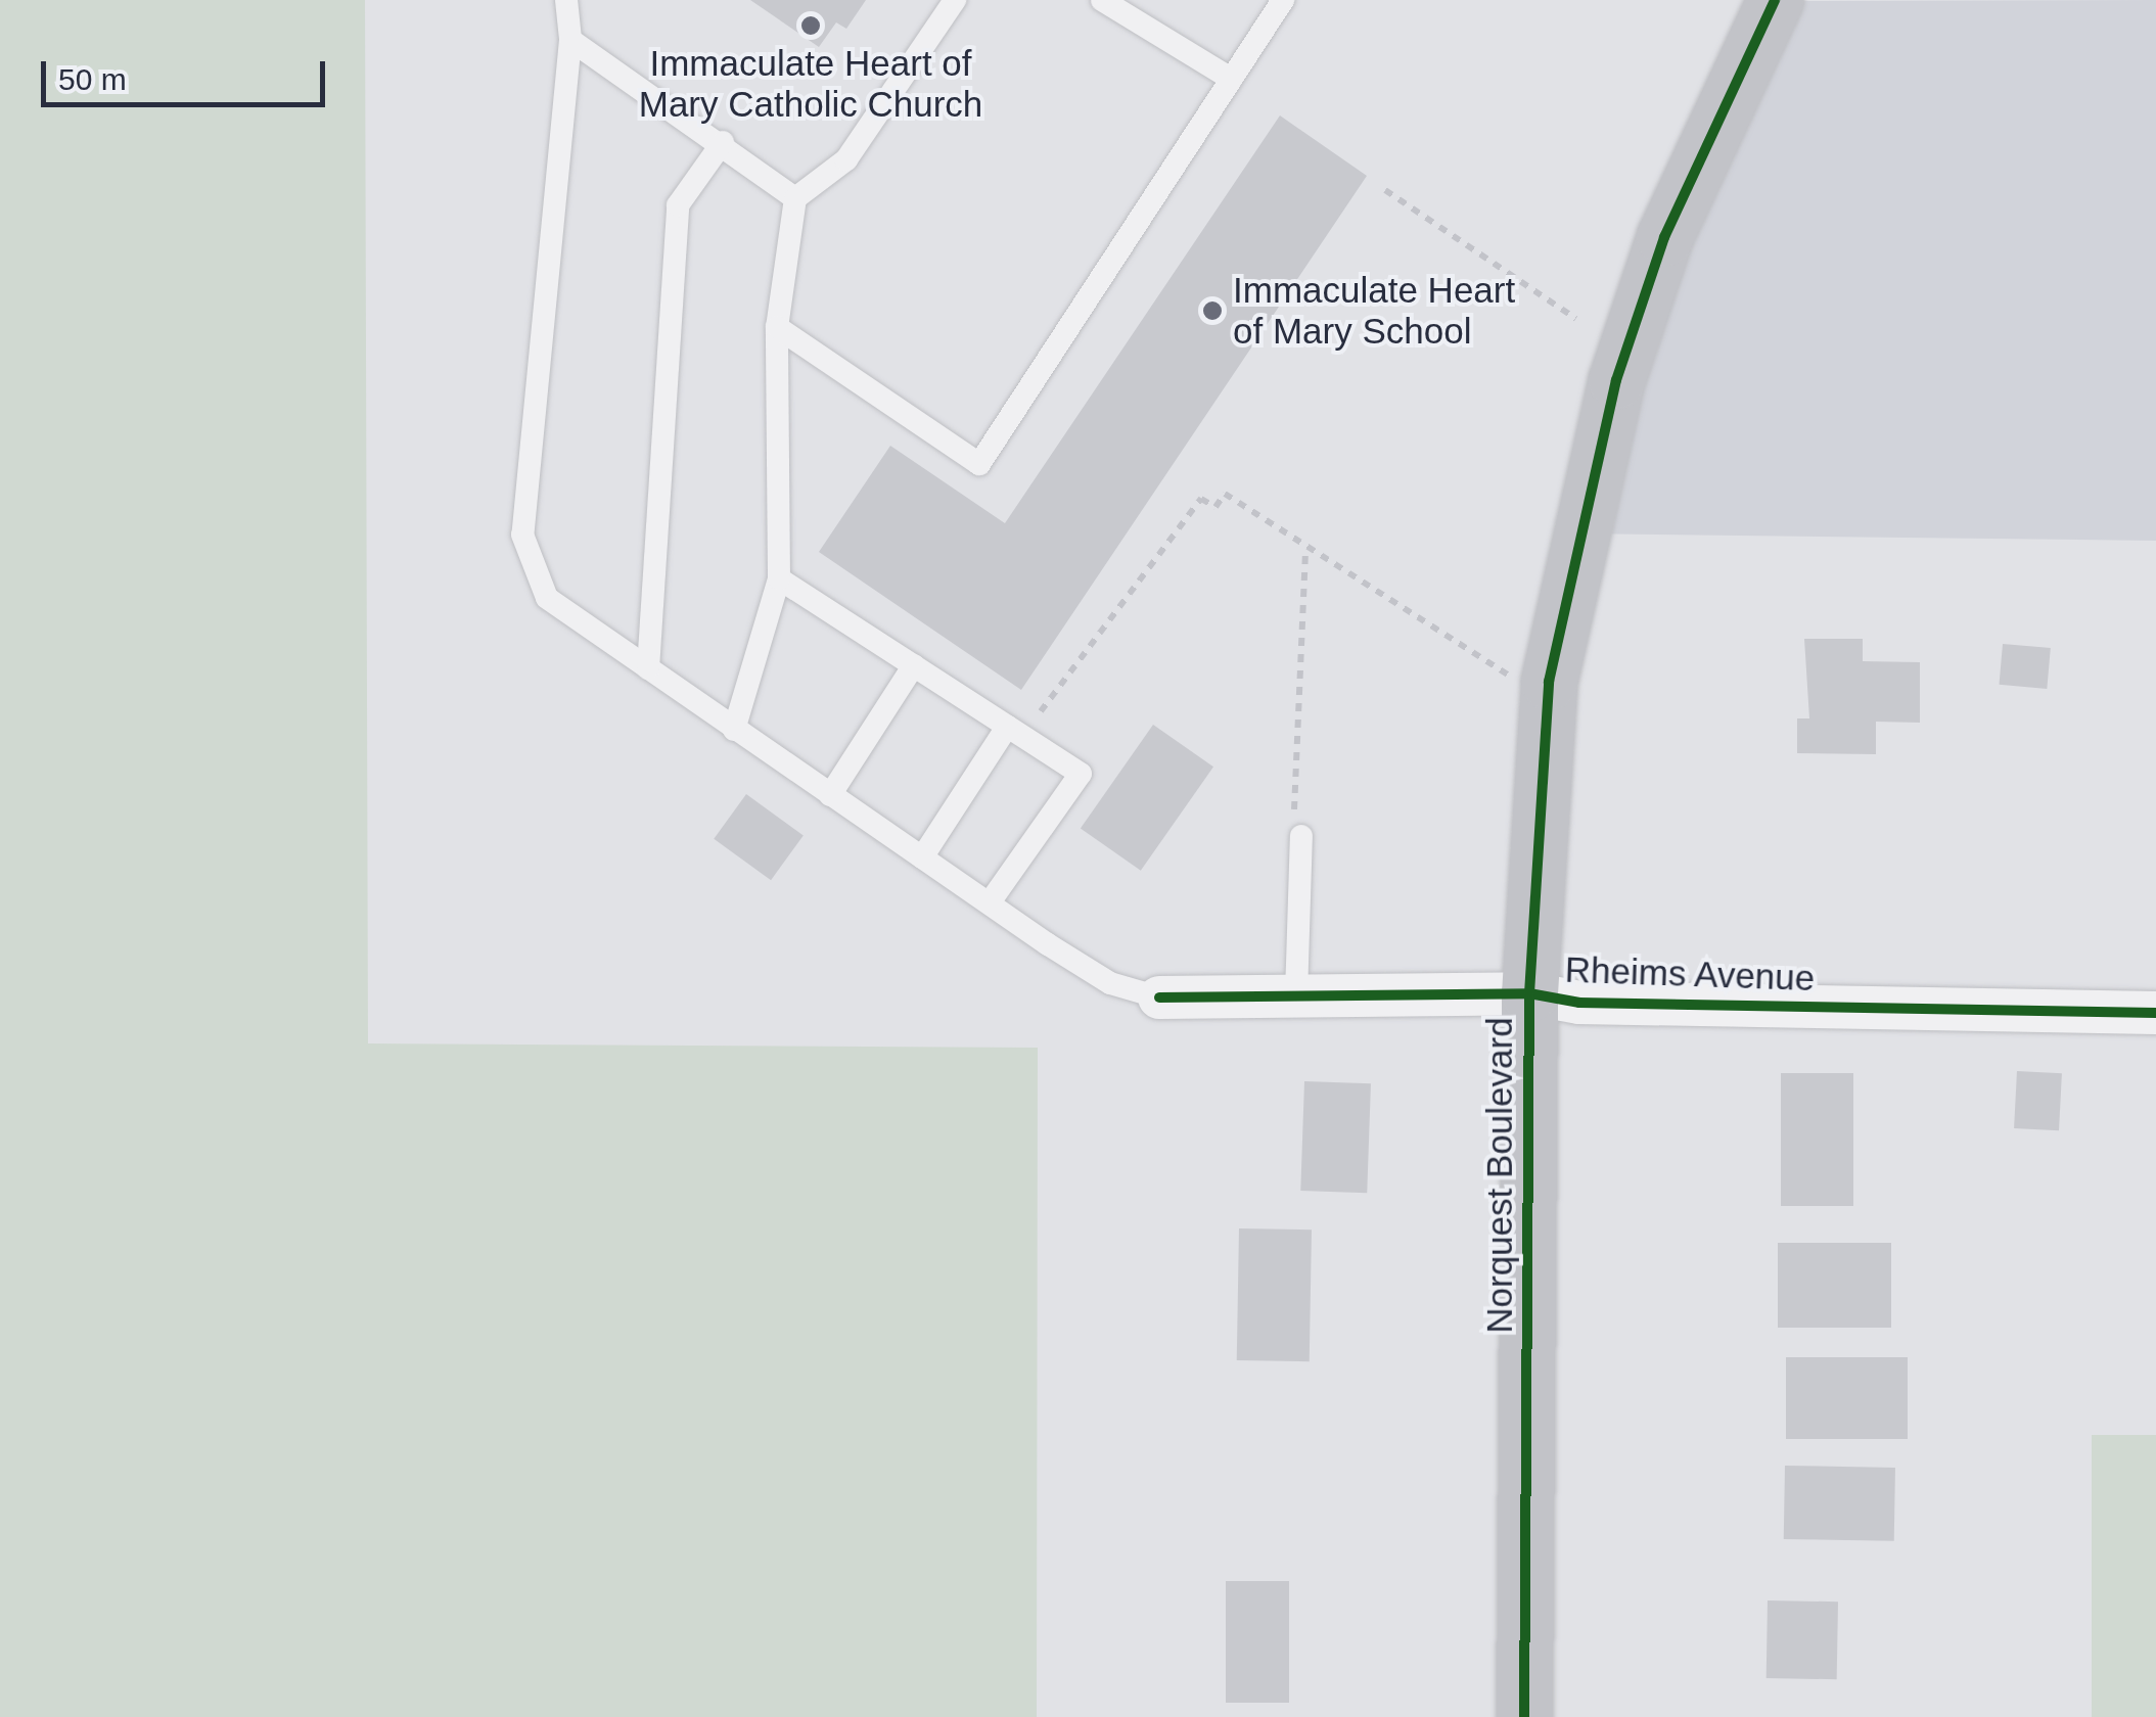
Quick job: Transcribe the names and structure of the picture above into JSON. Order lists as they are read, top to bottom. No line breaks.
{"streets":{"street":["Rheims Avenue","Norquest Boulevard"]},"crossings":[["Rheims Avenue","Norquest Boulevard"]],"places":["Immaculate Heart of Mary Catholic Church","Immaculate Heart of Mary School"],"scale_bar":"50 m"}
